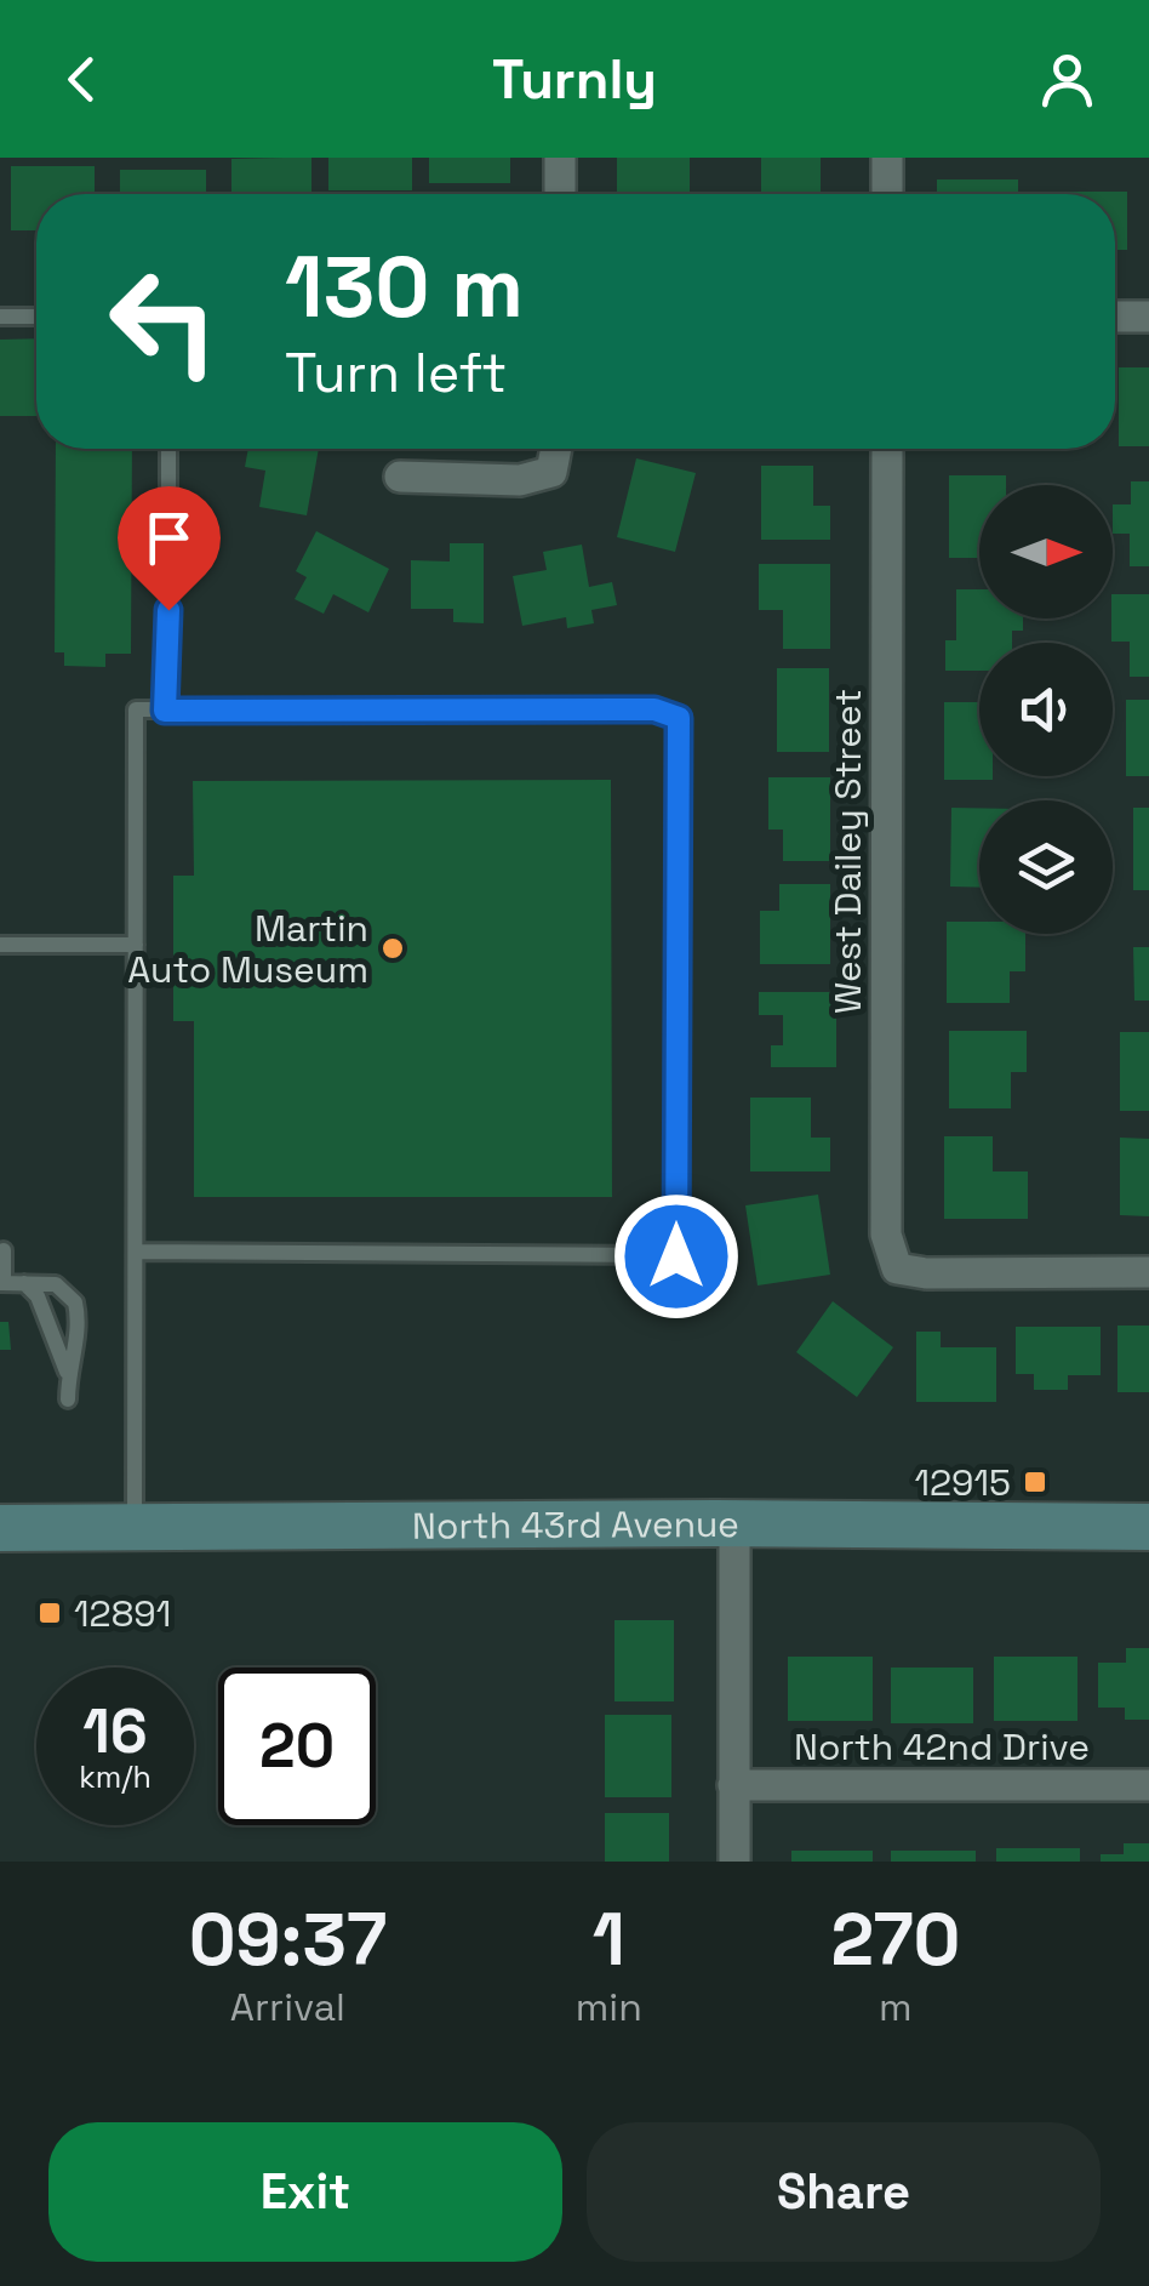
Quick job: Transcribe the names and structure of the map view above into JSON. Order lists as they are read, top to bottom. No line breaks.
{"streets":{"main road":["North 43rd Avenue"],"street":["West Dailey Street","North 42nd Drive"]},"places":{"other":["Martin Auto Museum"],"transit":["12915","12891"]},"north":"right","page":{"header":"Turnly","turn":["130 m","Turn left"],"speed":"16 km/h","limit":"20","eta":["09:37","Arrival","1","min","270","m"],"buttons":["Exit","Share"]}}
